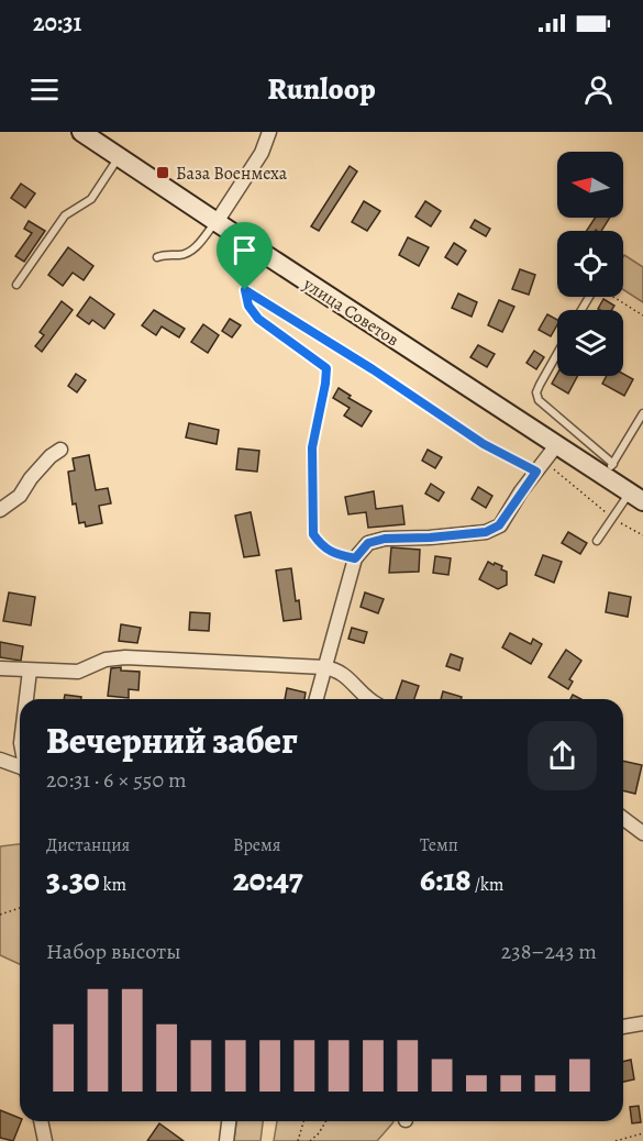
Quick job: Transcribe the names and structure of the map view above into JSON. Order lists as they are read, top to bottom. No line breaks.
{"streets":{"main road":["улица Советов"]},"places":{"transit":["База Военмеха"]},"north":"left","page":{"status":"20:31","header":"Runloop","heading":["Вечерний забег","20:31 · 6 × 550 m"],"stats":[["Дистанция","3.30 km"],["Время","20:47"],["Темп","6:18 /km"]],"chart":["Набор высоты","238–243 m"]}}
